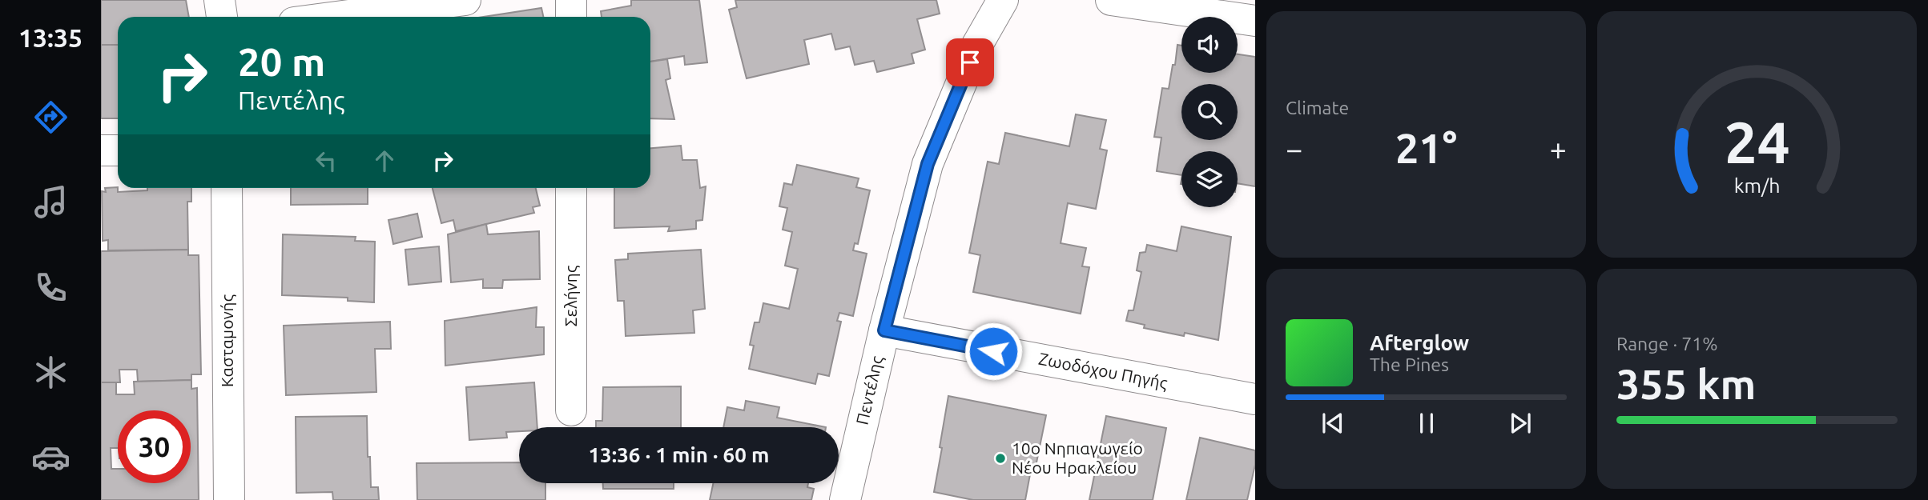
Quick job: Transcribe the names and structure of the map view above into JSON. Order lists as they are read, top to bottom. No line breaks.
{"streets":{"street":["Σελήνης","Κασταμονής","Ζωοδόχου Πηγής","Πεντέλης"]},"crossings":[["Ζωοδόχου Πηγής","Πεντέλης"]],"places":["10ο Νηπιαγωγείο Νέου Ηρακλείου"],"page":{"tabs":"13:35","tile":["Climate",["Range · 71%","355 km"]],"turn":["20 m","Πεντέλης"],"heat":["−","21°","+"],"song":["Afterglow","The Pines"],"limit":"30","trip":"13:36 · 1 min · 60 m","gauge":["24","km/h"]}}
